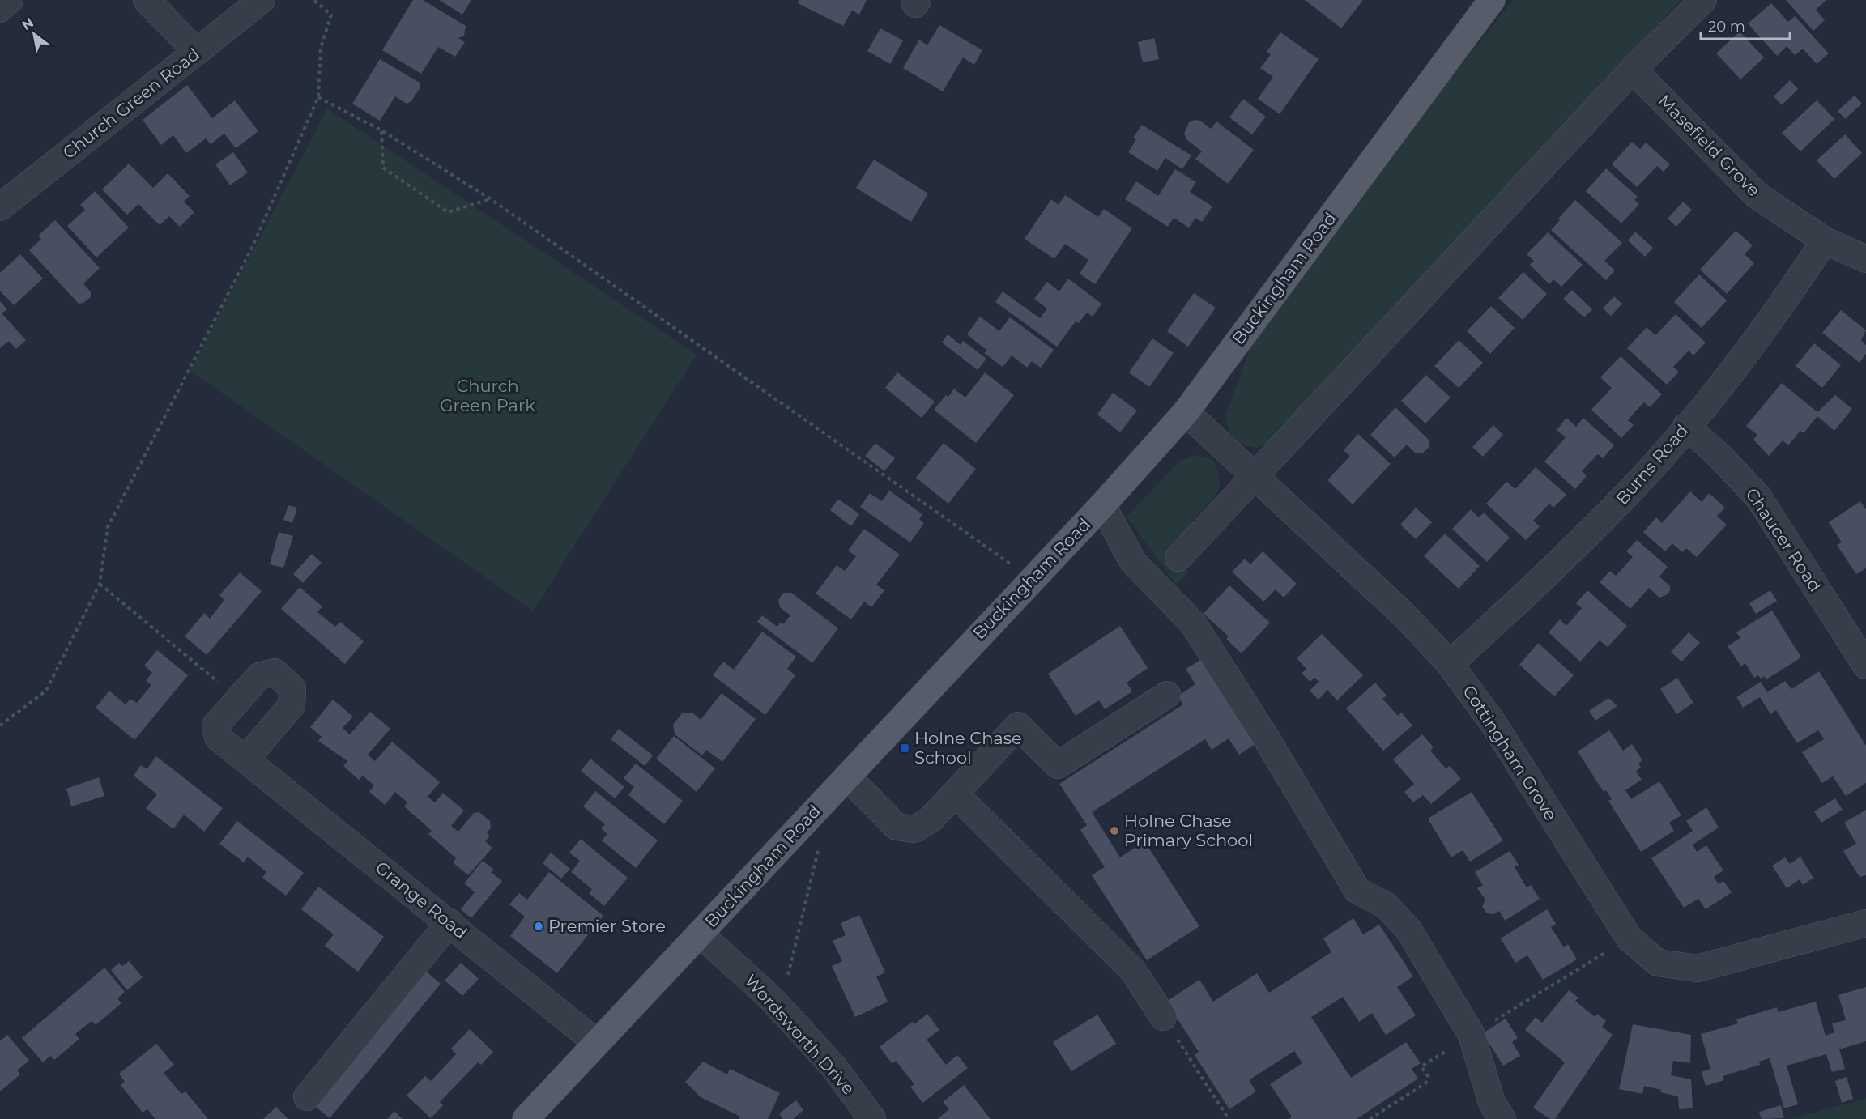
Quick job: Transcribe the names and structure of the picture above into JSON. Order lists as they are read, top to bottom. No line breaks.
{"streets":{"main road":["Buckingham Road"],"street":["Church Green Road","Masefield Grove","Burns Road","Chaucer Road","Cottingham Grove","Grange Road","Wordsworth Drive"]},"crossings":[["Masefield Grove","Burns Road"],["Buckingham Road","Cottingham Grove"],["Buckingham Road","Grange Road"],["Buckingham Road","Wordsworth Drive"],["Burns Road","Chaucer Road"],["Burns Road","Cottingham Grove"]],"parks":["Church Green Park"],"places":{"transit":["Holne Chase School"],"other":["Holne Chase Primary School","Premier Store"]},"scale_bar":"20 m","north":"top left"}
